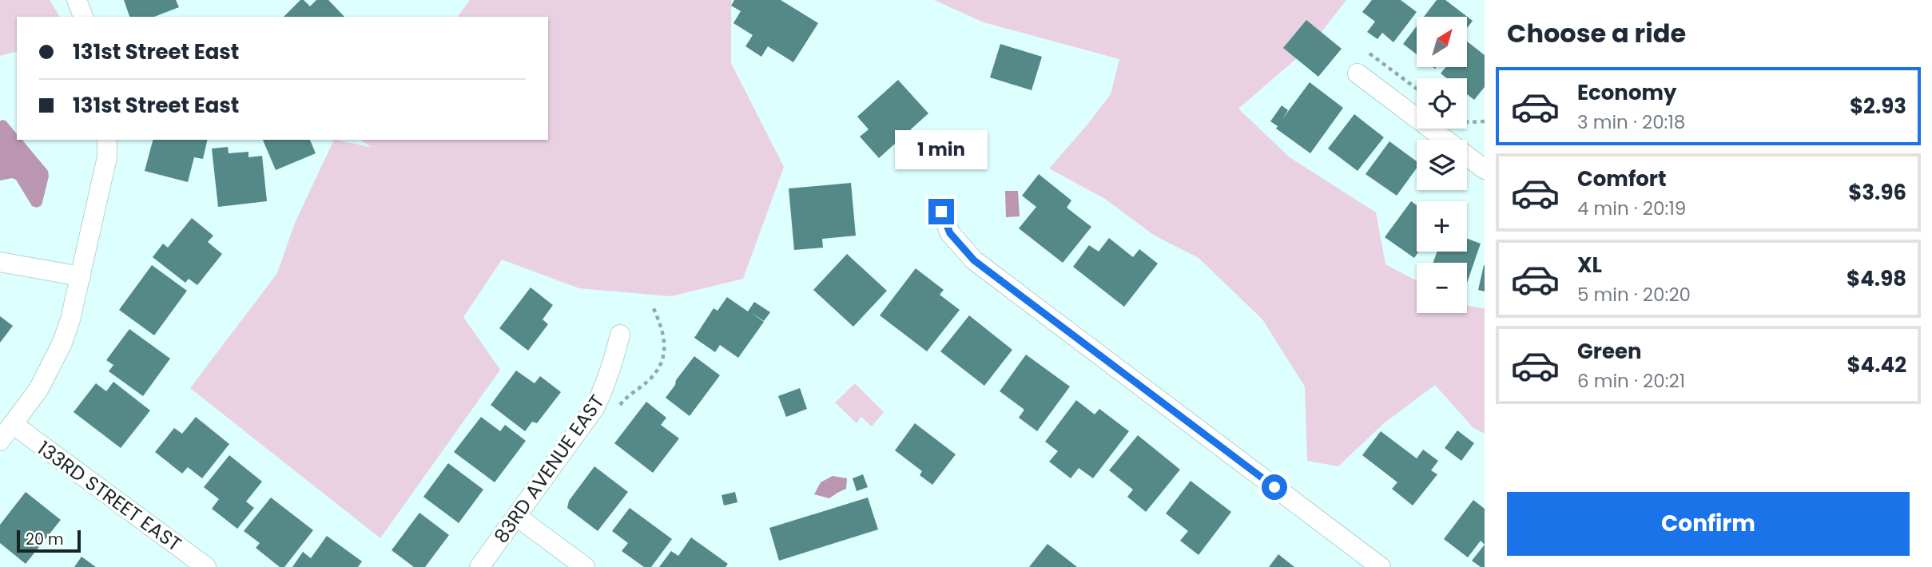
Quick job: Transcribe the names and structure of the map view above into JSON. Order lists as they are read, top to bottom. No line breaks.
{"streets":{"street":["83RD AVENUE EAST","133RD STREET EAST"]},"scale_bar":"20 m","north":"top right","page":{"heading":"Choose a ride","map_buttons":["+","−"],"banner":["131st Street East","131st Street East"],"list":[{"name":"Economy","note":"3 min · 20:18","value":"$2.93"},{"name":"Comfort","note":"4 min · 20:19","value":"$3.96"},{"name":"XL","note":"5 min · 20:20","value":"$4.98"},{"name":"Green","note":"6 min · 20:21","value":"$4.42"}],"bubble":"1 min","buttons":"Confirm","scale":"20 m"}}
